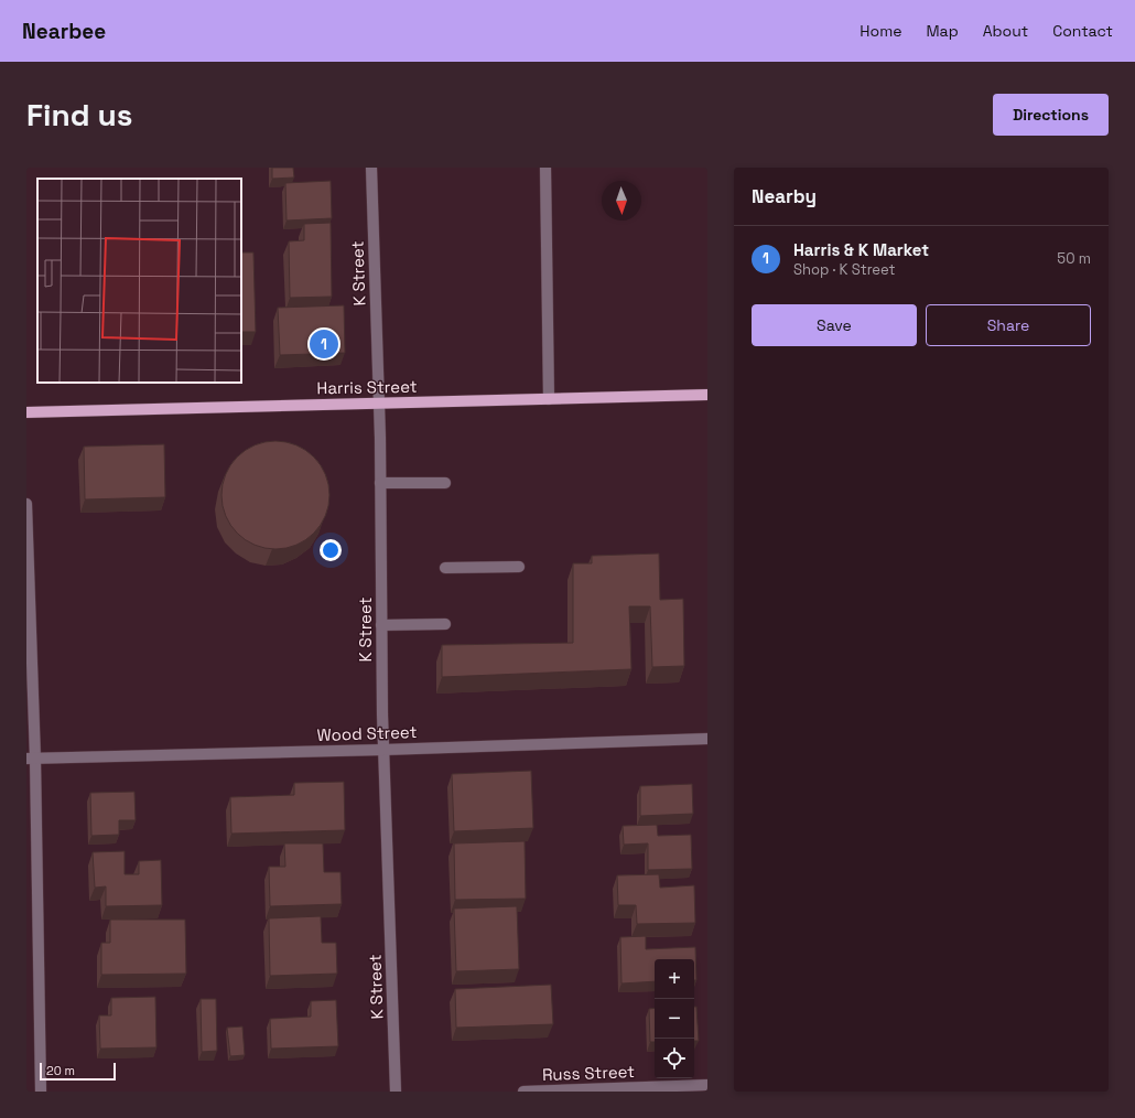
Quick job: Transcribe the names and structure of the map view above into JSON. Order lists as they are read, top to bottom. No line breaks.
{"streets":{"main road":["Harris Street"],"street":["K Street","Wood Street","Russ Street"]},"crossings":[["K Street","Harris Street"],["K Street","Wood Street"]],"scale_bar":"20 m","north":"bottom","page":{"header":"Nearbee","nav":["Home","Map","About","Contact"],"buttons":["Directions",["Save","Share"]],"title":"Find us","heading":"Nearby","list":[{"mark":"1","name":"Harris & K Market","note":"Shop · K Street","value":"50 m"}],"pins":"1","map_buttons":["+","−"],"scale":"20 m"}}
